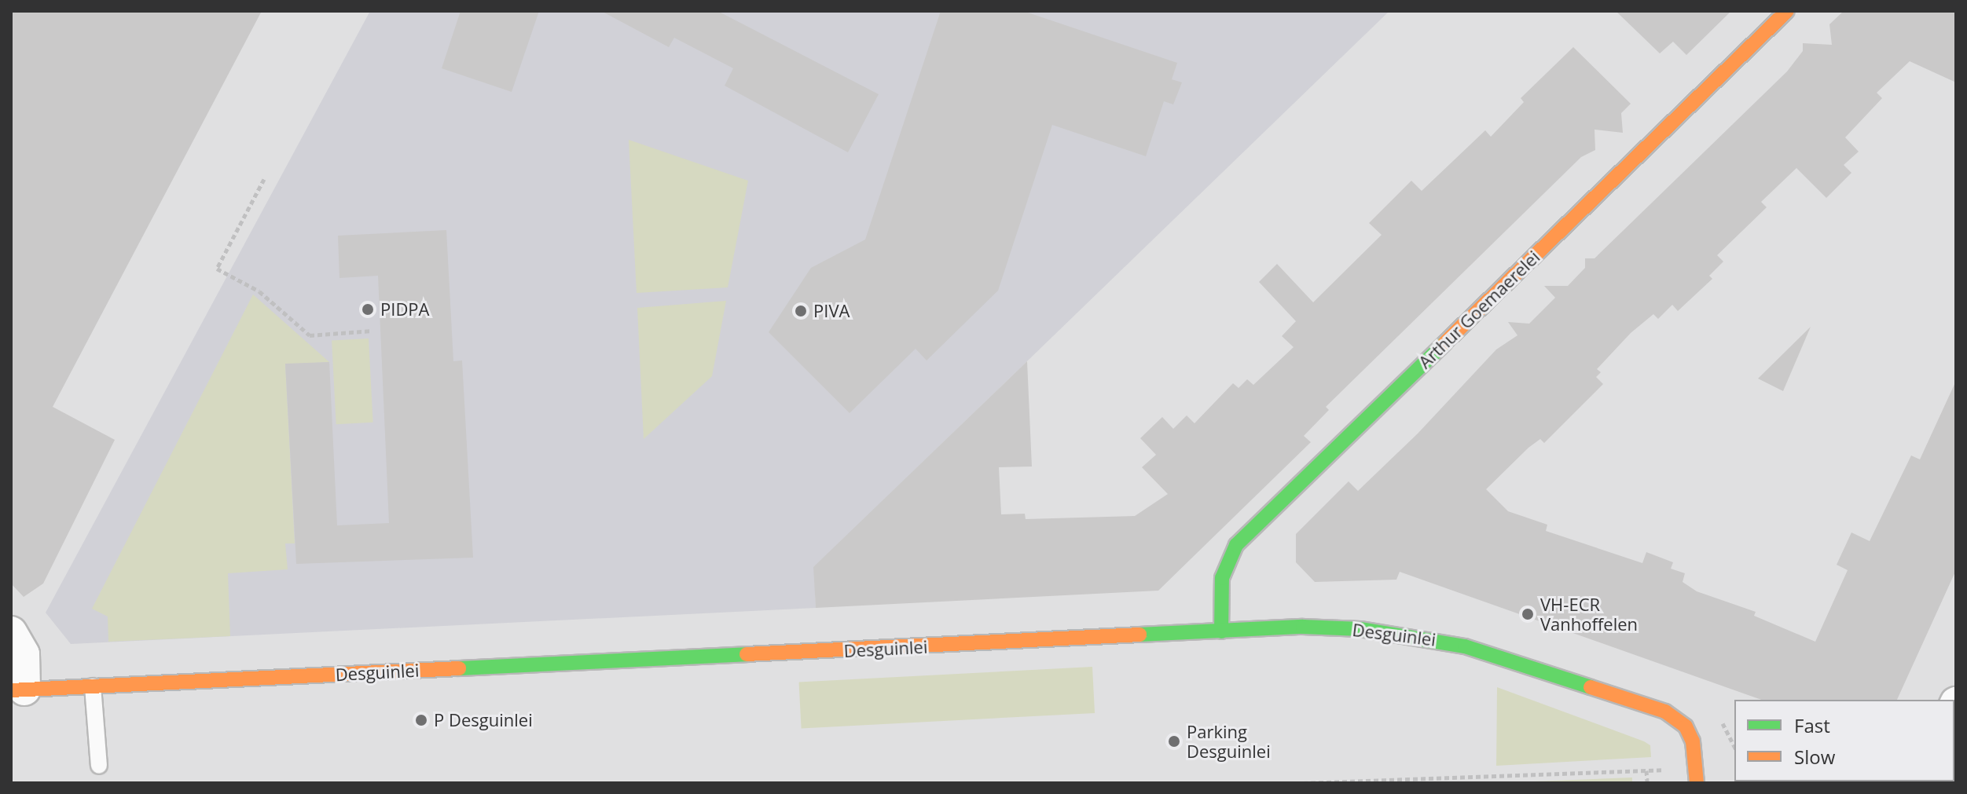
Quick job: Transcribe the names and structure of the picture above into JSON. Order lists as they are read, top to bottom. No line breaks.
{"streets":{"street":["Arthur Goemaerelei","Desguinlei"]},"crossings":[["Arthur Goemaerelei","Desguinlei"]],"places":["PIDPA","PIVA","VH-ECR Vanhoffelen","P Desguinlei","Parking Desguinlei"],"legend":["Fast","Slow"]}
